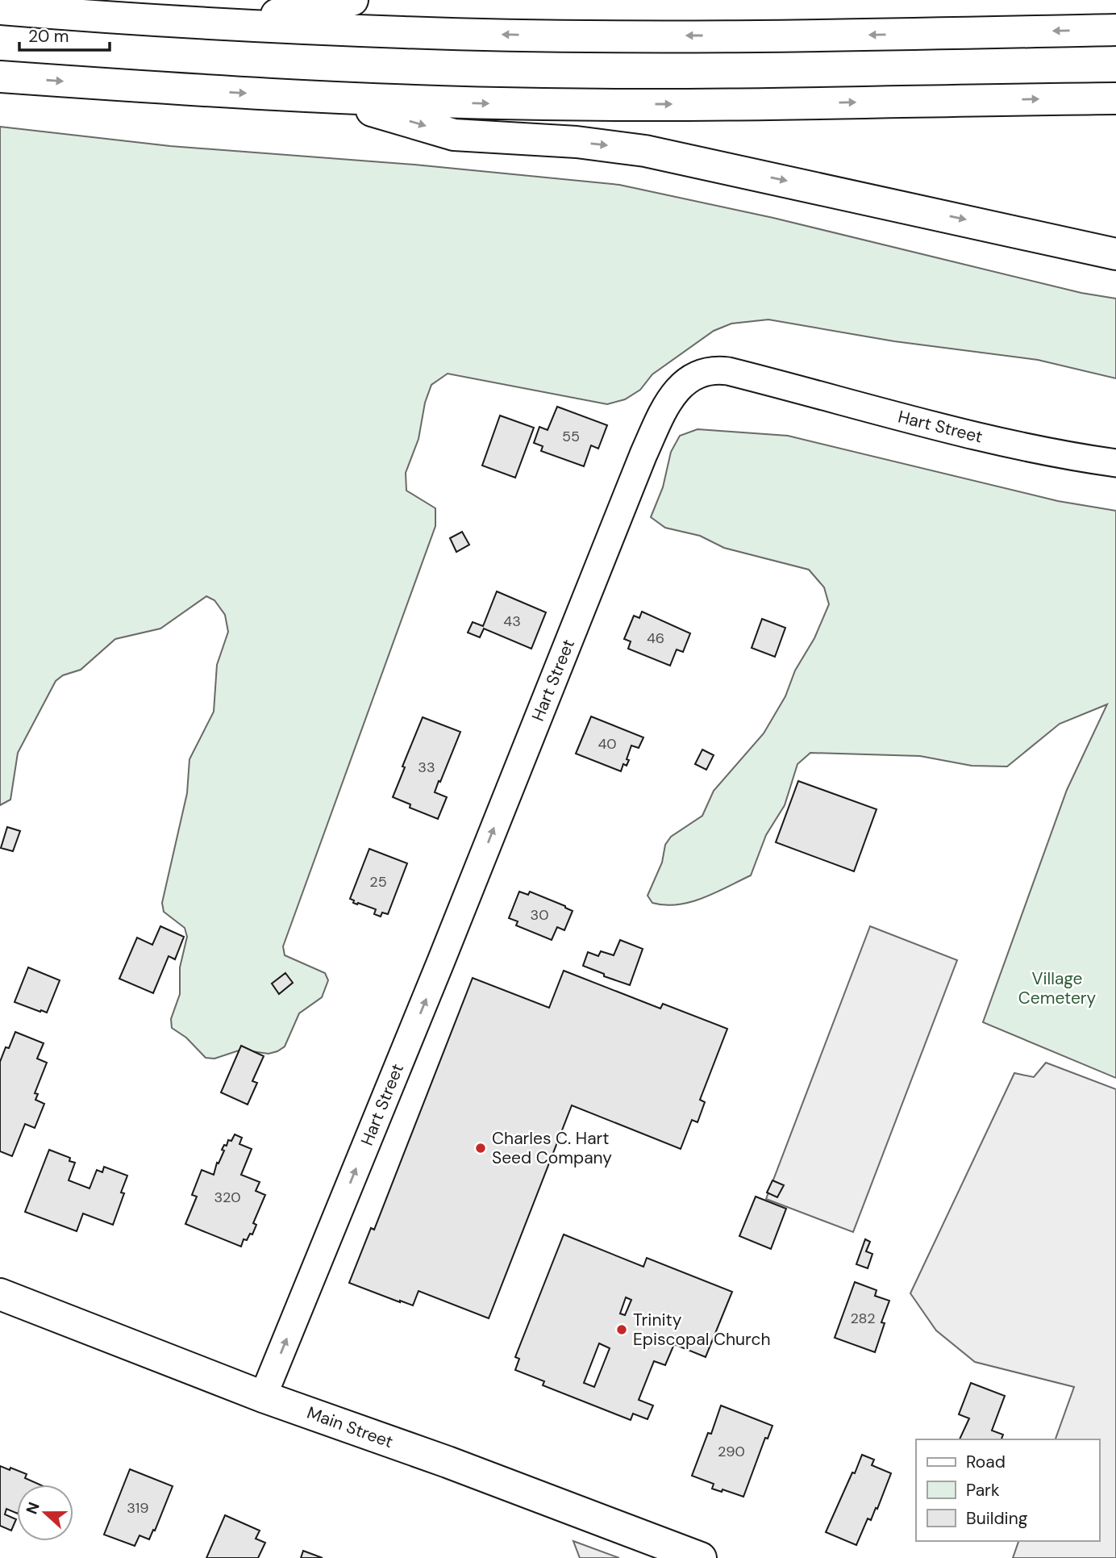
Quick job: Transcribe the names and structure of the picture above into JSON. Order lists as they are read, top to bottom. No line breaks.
{"streets":{"main road":["Main Street"],"street":["Hart Street"]},"crossings":[["Hart Street","Main Street"]],"one_way":["Hart Street"],"parks":["Village Cemetery"],"places":["Charles C. Hart Seed Company","Trinity Episcopal Church"],"house_numbers":["55","43","46","40","33","25","30","320","282","290","319"],"legend":["Road","Park","Building"],"scale_bar":"20 m","north":"left"}
